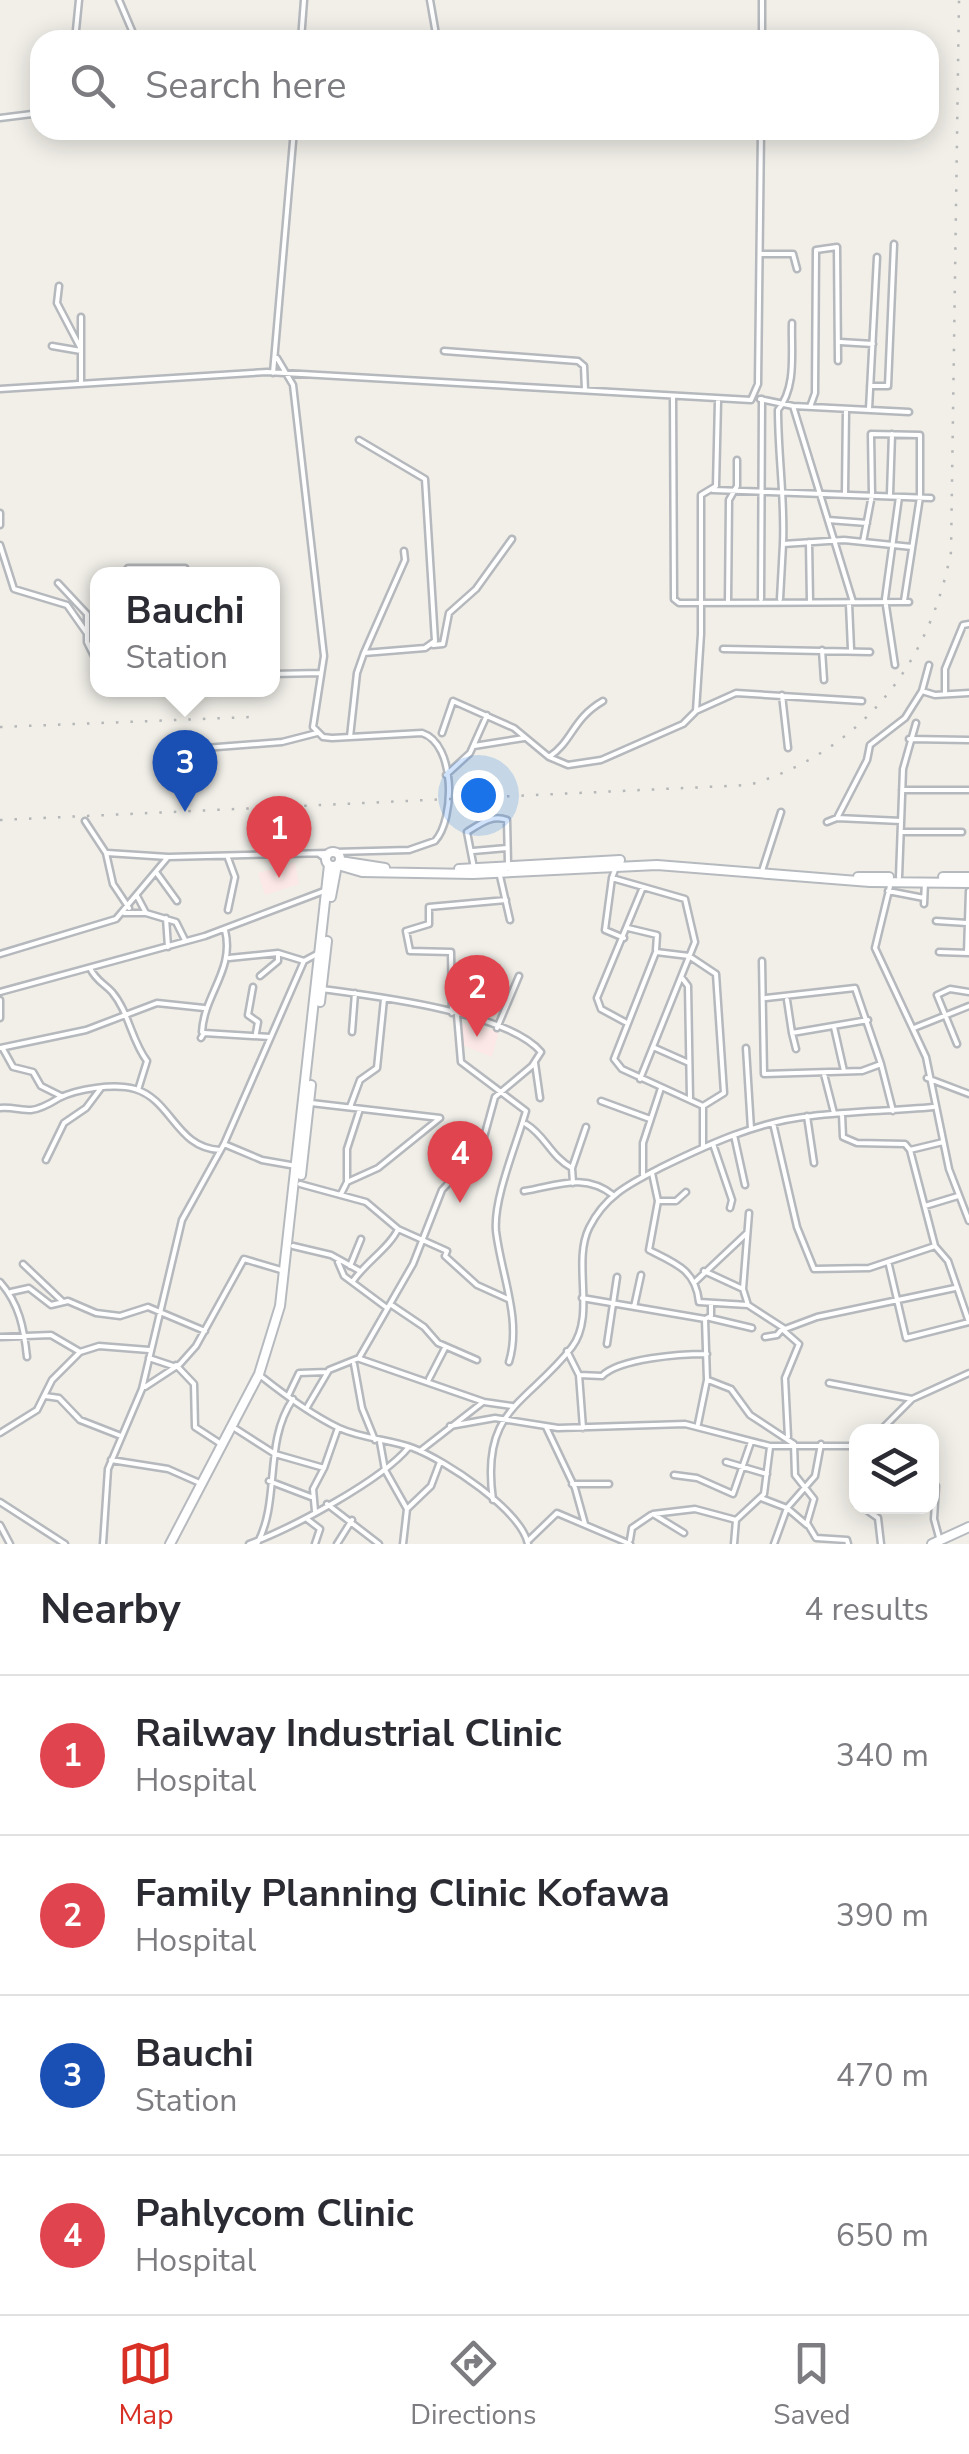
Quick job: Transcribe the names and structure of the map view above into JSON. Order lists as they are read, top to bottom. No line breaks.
{"page":{"search":"Search here","popup":["Bauchi","Station"],"pins":["3","1","2","4"],"heading":["Nearby","4 results"],"list":[{"mark":"1","name":"Railway Industrial Clinic","note":"Hospital","value":"340 m"},{"mark":"2","name":"Family Planning Clinic Kofawa","note":"Hospital","value":"390 m"},{"mark":"3","name":"Bauchi","note":"Station","value":"470 m"},{"mark":"4","name":"Pahlycom Clinic","note":"Hospital","value":"650 m"}],"nav":["Map","Directions","Saved"]}}
